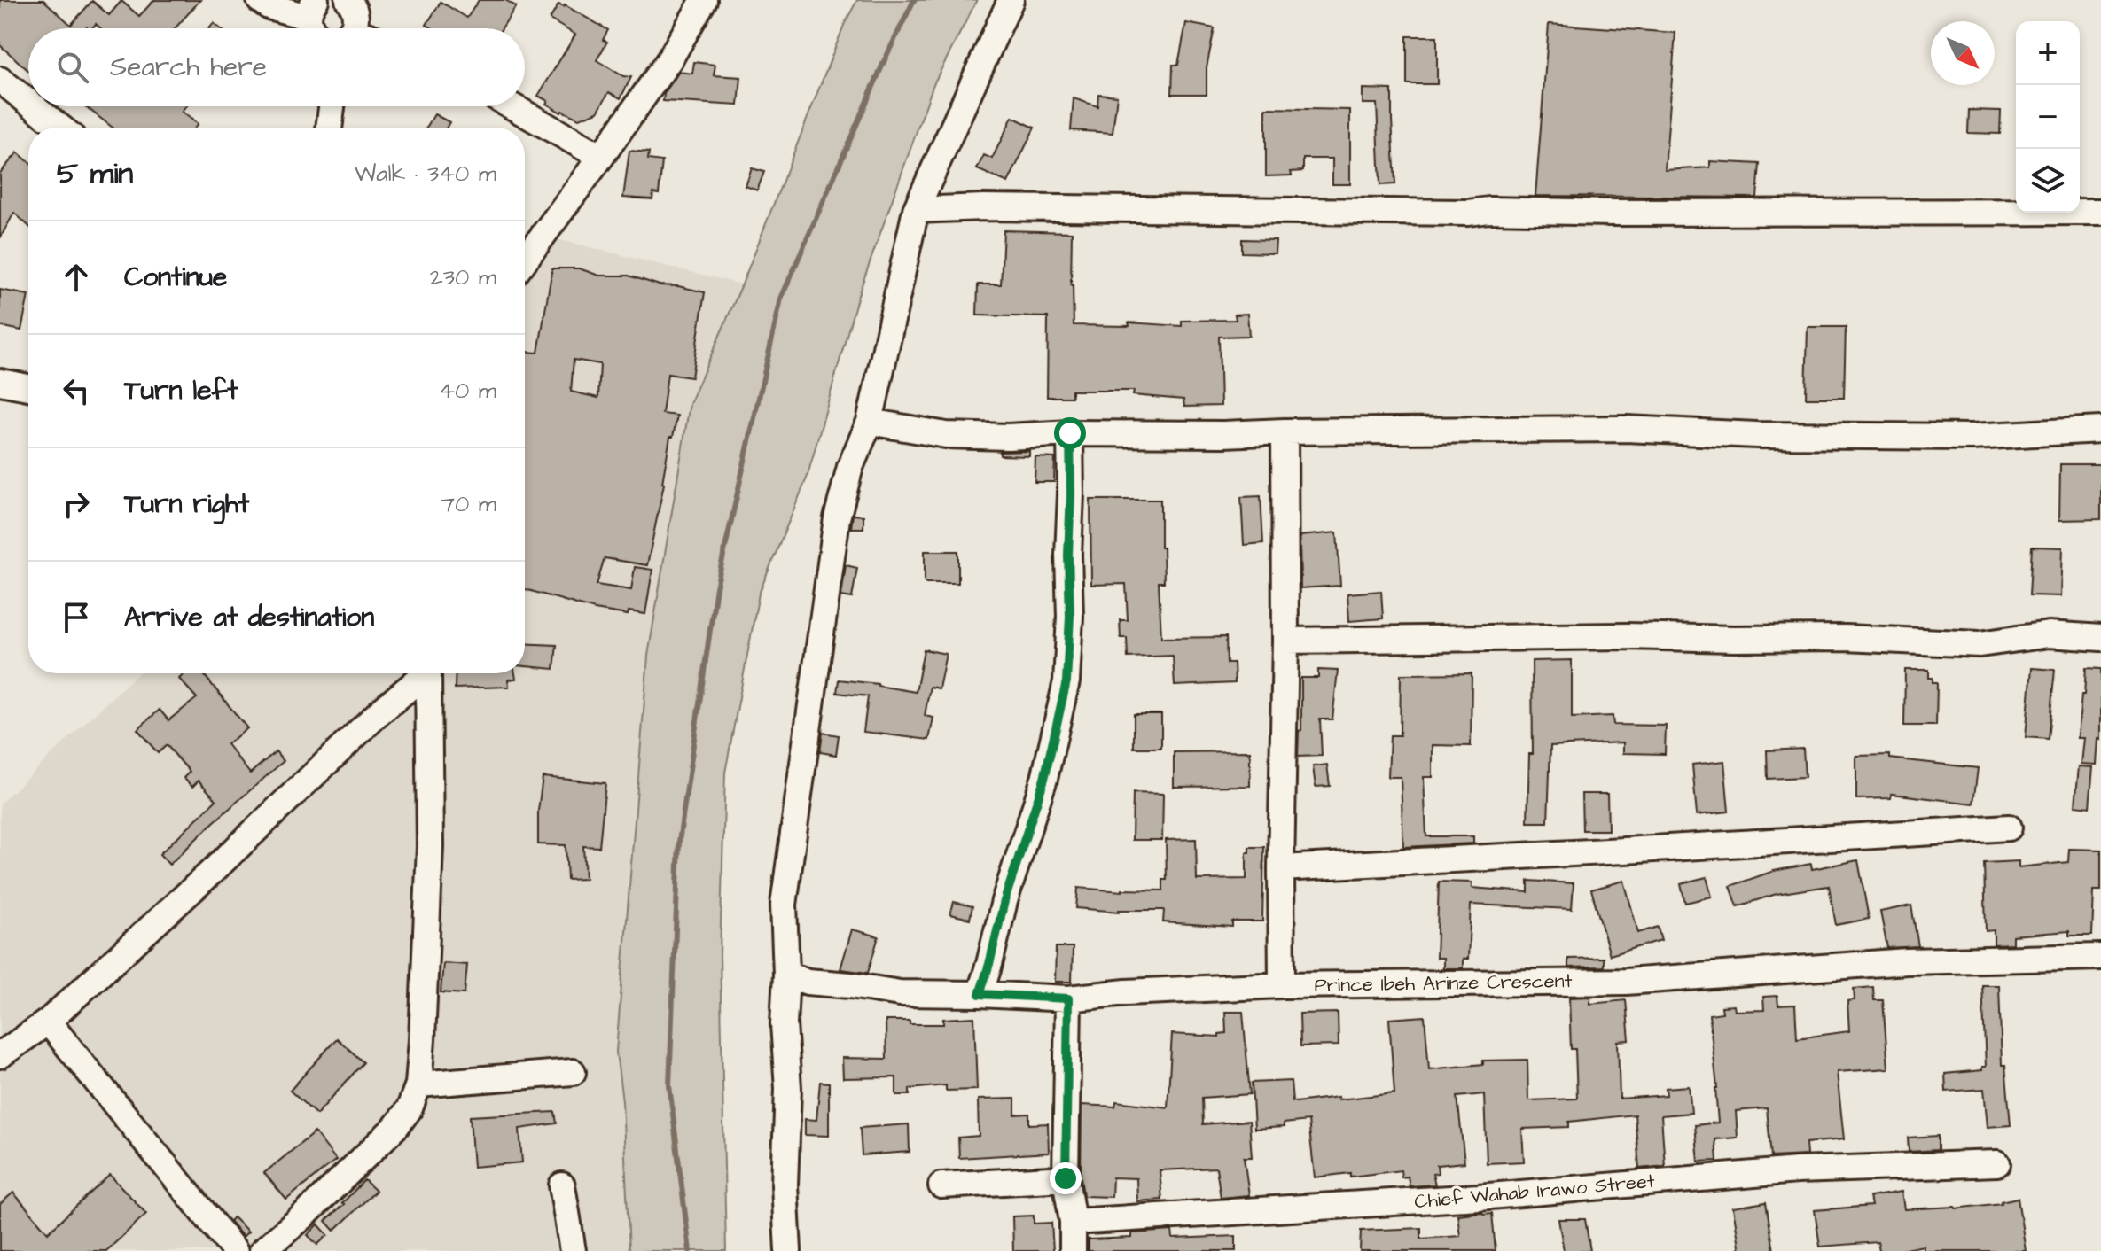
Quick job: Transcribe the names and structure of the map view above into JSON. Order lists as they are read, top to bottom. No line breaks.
{"streets":{"street":["Prince Ibeh Arinze Crescent","Chief Wahab Irawo Street"]},"north":"bottom right","page":{"map_buttons":["+","−"],"search":"Search here","heading":["5 min","Walk · 340 m"],"list":[["Continue","230 m"],["Turn left","40 m"],["Turn right","70 m"],"Arrive at destination"]}}
